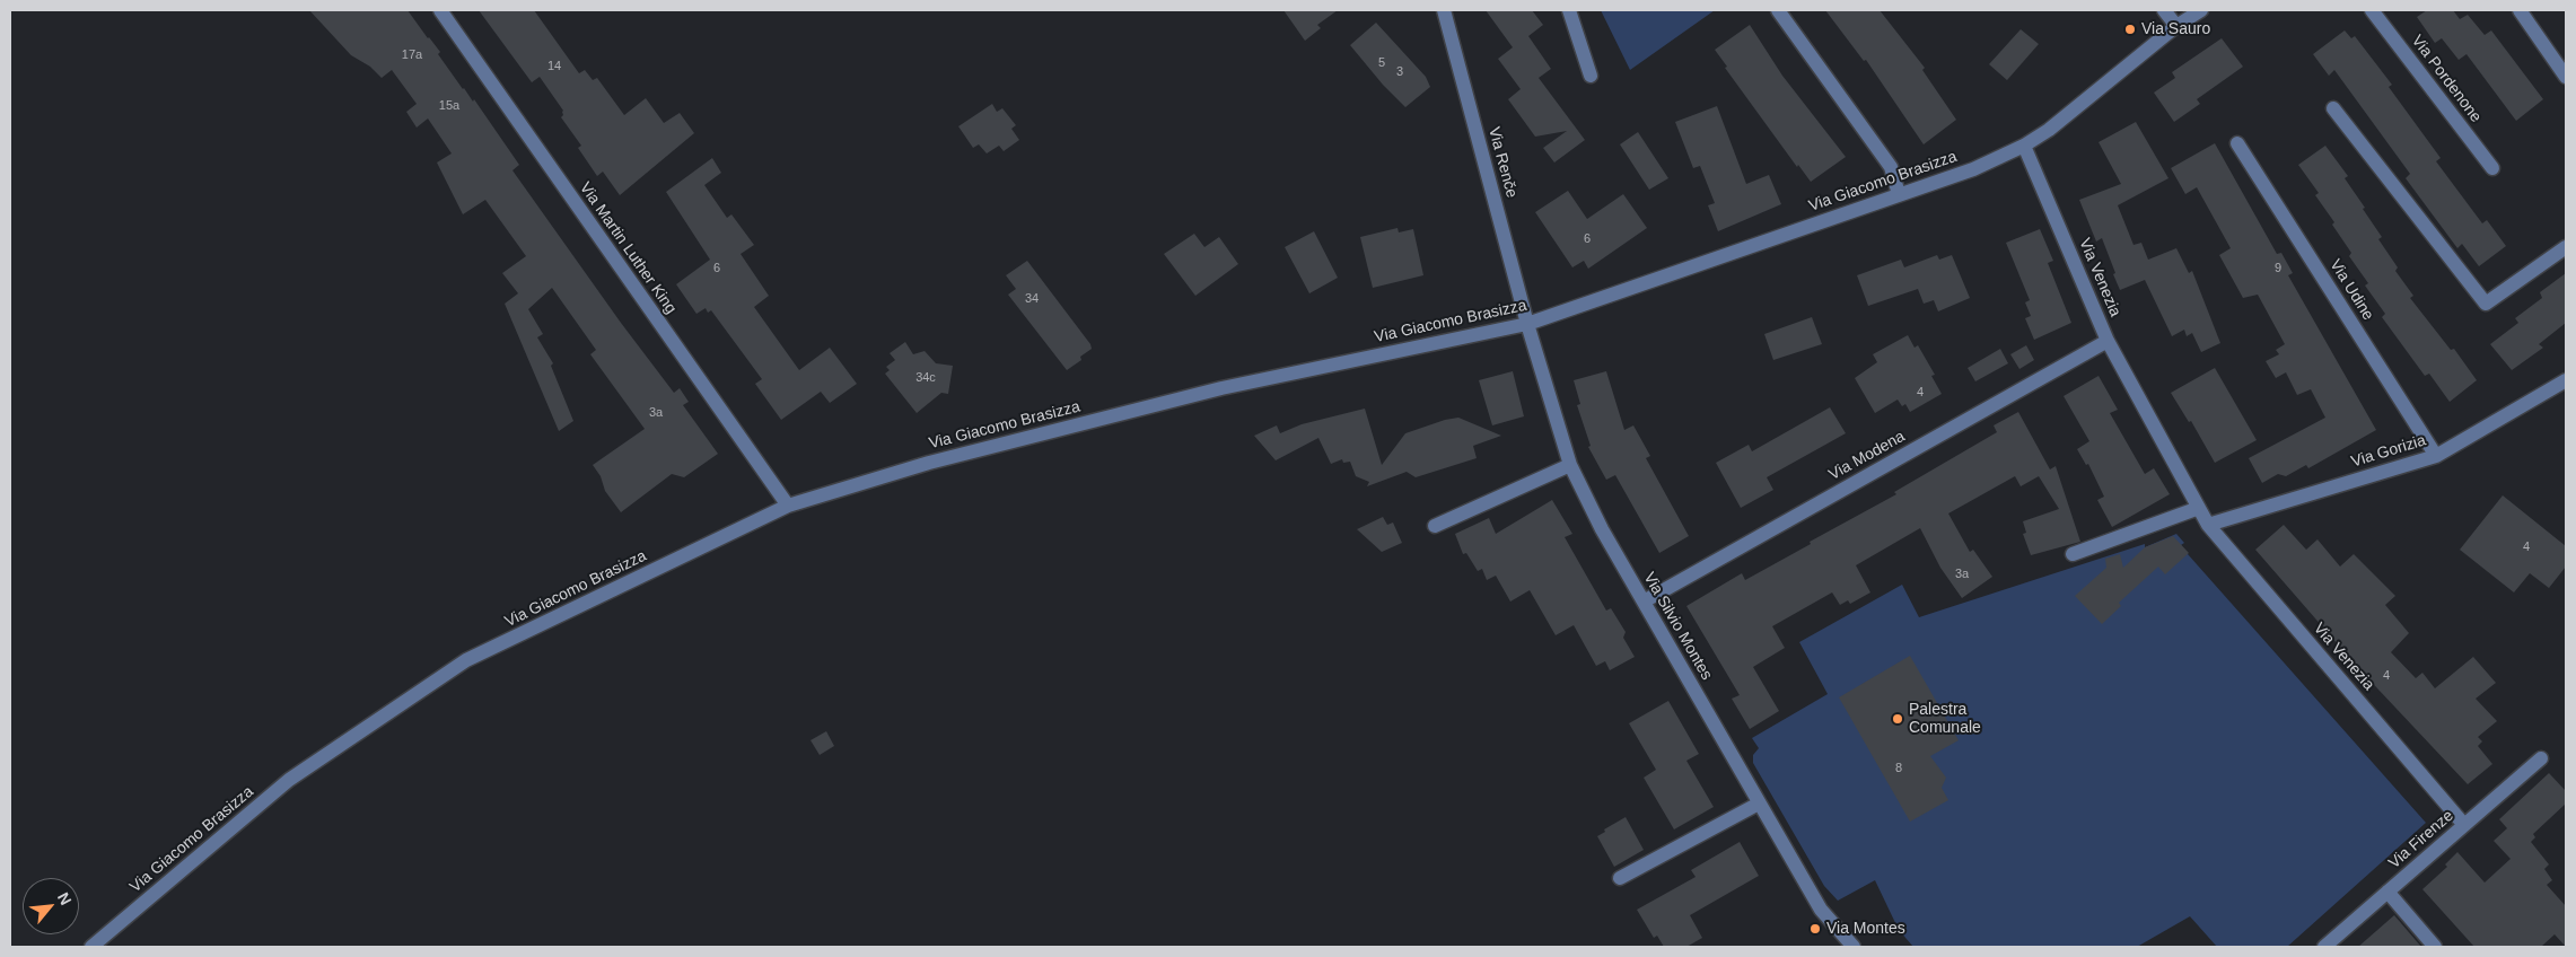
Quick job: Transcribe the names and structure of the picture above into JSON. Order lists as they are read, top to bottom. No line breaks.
{"streets":{"street":["Via Pordenone","Via Renče","Via Giacomo Brasizza","Via Martin Luther King","Via Venezia","Via Udine","Via Gorizia","Via Modena","Via Silvio Montes","Via Firenze"]},"crossings":[["Via Renče","Via Giacomo Brasizza"],["Via Renče","Via Silvio Montes"],["Via Giacomo Brasizza","Via Martin Luther King"],["Via Giacomo Brasizza","Via Venezia"],["Via Giacomo Brasizza","Via Silvio Montes"],["Via Venezia","Via Gorizia"],["Via Venezia","Via Modena"],["Via Venezia","Via Firenze"],["Via Udine","Via Gorizia"],["Via Modena","Via Silvio Montes"]],"places":["Via Sauro","Palestra Comunale","Via Montes"],"house_numbers":["17a","5","14","3","15a","6","6","9","34","34c","4","3a","4","3a","4","8"],"north":"top right"}
